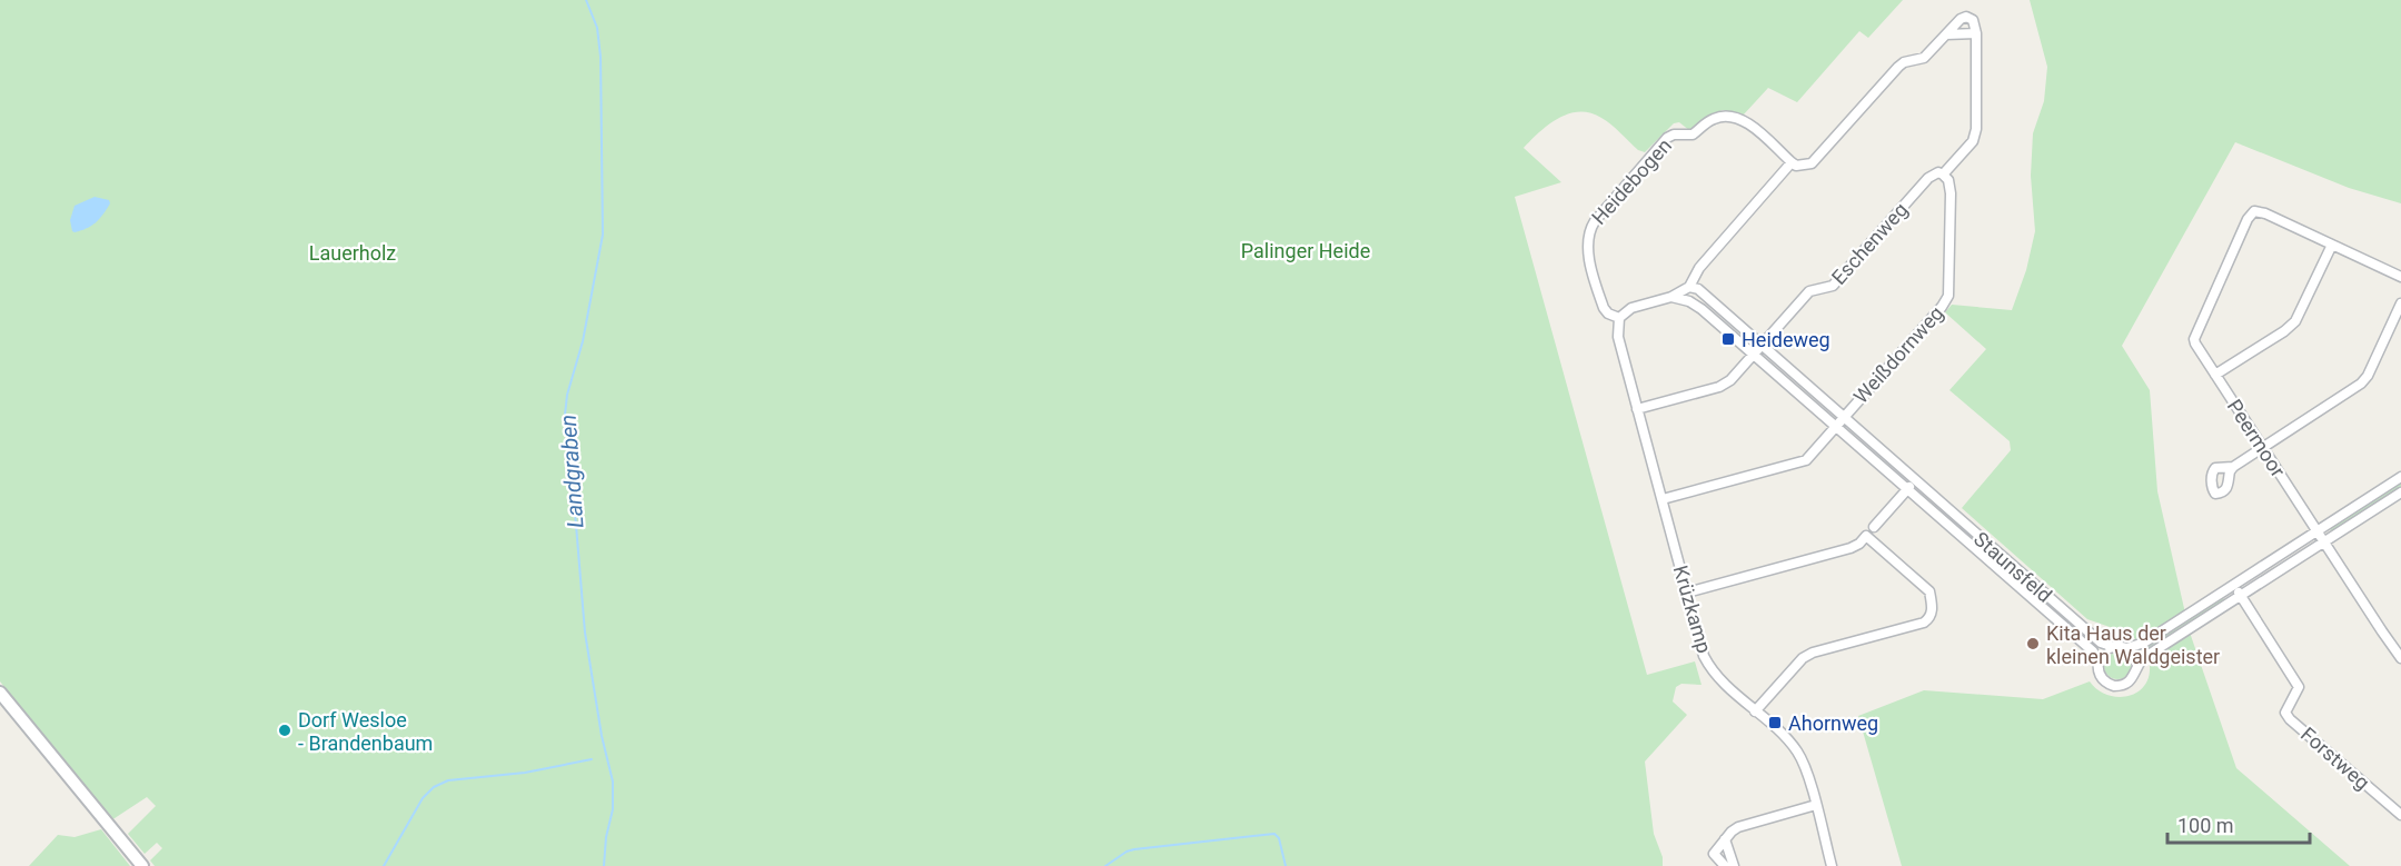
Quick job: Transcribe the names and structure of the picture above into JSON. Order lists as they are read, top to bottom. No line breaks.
{"streets":{"street":["Heidebogen","Eschenweg","Weißdornweg","Peermoor","Staunsfeld","Krüzkamp","Forstweg"]},"crossings":[["Heidebogen","Krüzkamp"],["Eschenweg","Weißdornweg"],["Eschenweg","Staunsfeld"],["Eschenweg","Krüzkamp"],["Weißdornweg","Staunsfeld"]],"water":["Landgraben"],"parks":["Palinger Heide","Lauerholz"],"places":{"transit":["Heideweg","Ahornweg"],"other":["Kita Haus der kleinen Waldgeister","Dorf Wesloe - Brandenbaum"]},"scale_bar":"100 m"}
